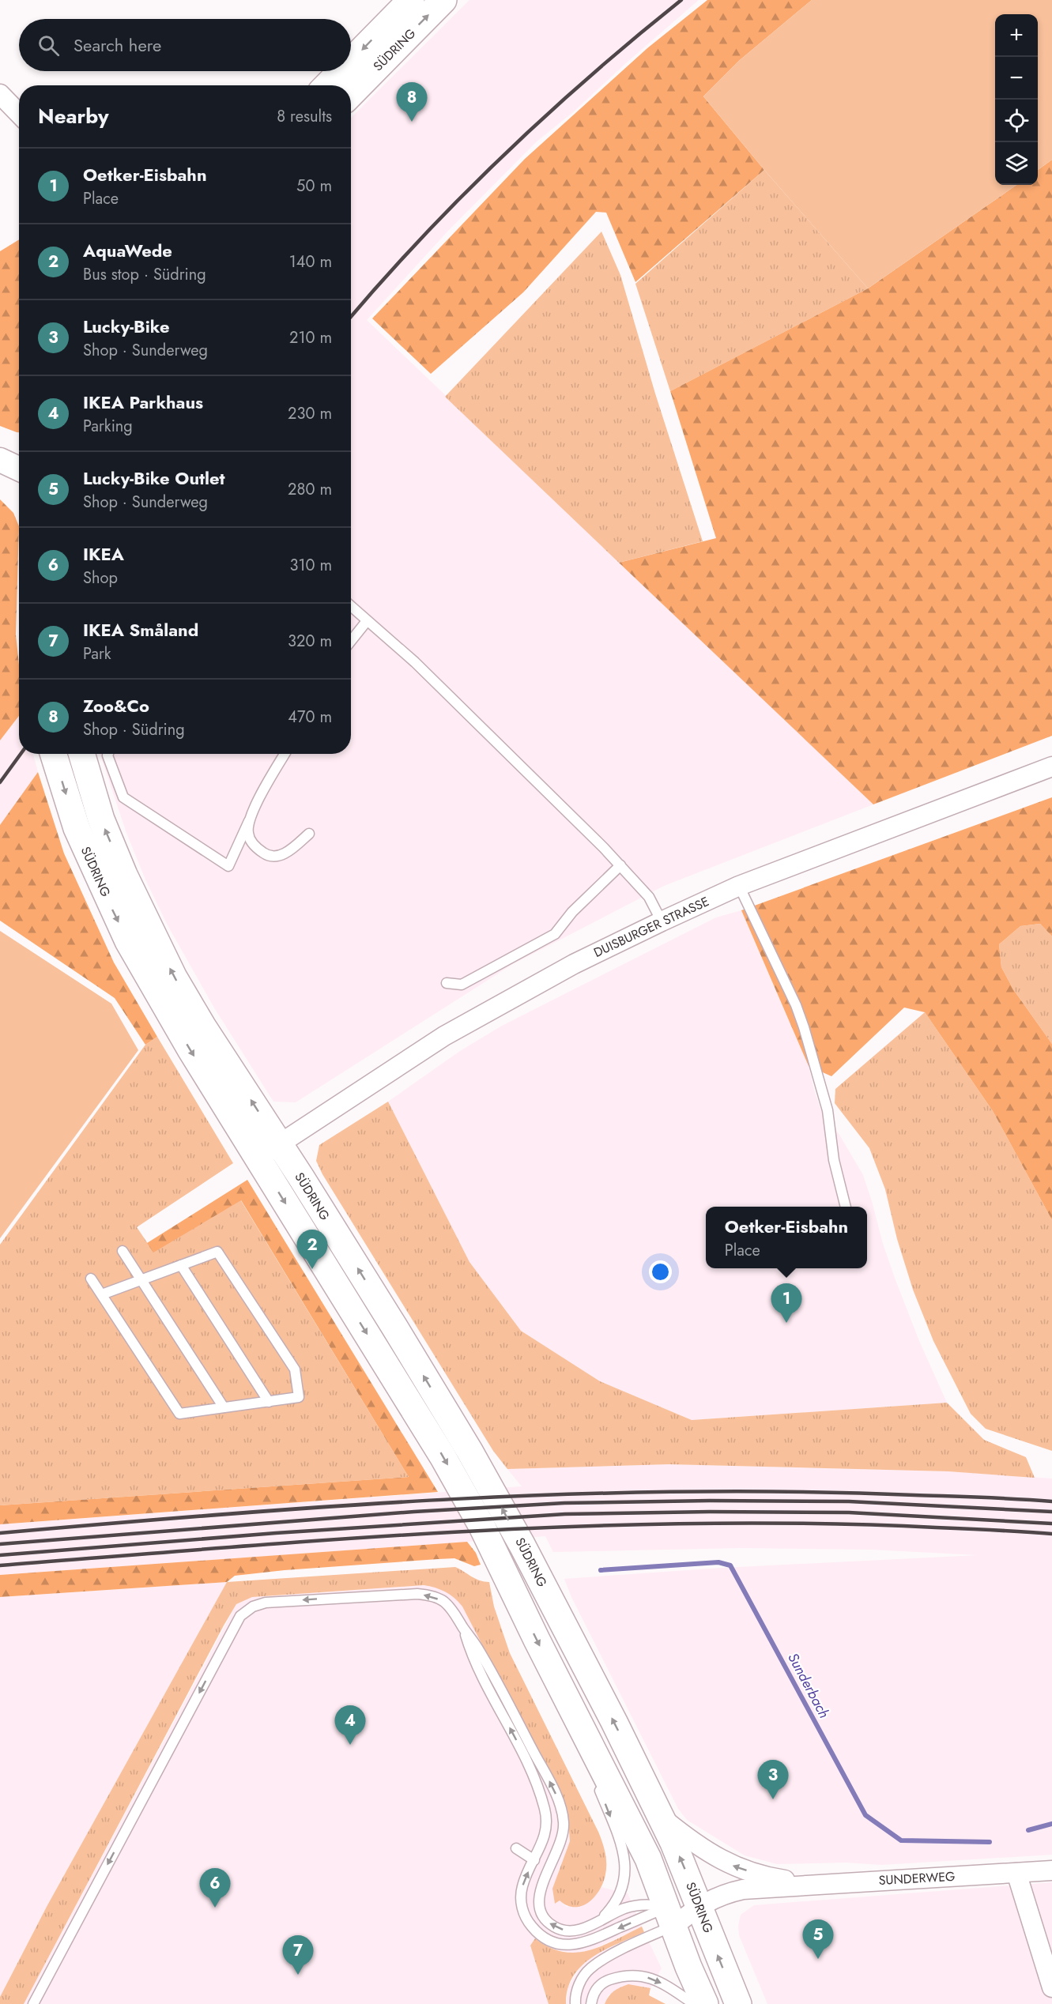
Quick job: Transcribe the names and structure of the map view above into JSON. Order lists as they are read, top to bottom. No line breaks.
{"streets":{"main road":["SÜDRING"],"street":["DUISBURGER STRASSE","SUNDERWEG"]},"crossings":[["SÜDRING","DUISBURGER STRASSE"],["SÜDRING","SUNDERWEG"]],"water":["Sunderbach"],"page":{"map_buttons":["+","−"],"search":"Search here","pins":["8","2","1","4","3","6","5","7"],"heading":["Nearby","8 results"],"list":[{"mark":"1","name":"Oetker-Eisbahn","note":"Place","value":"50 m"},{"mark":"2","name":"AquaWede","note":"Bus stop · Südring","value":"140 m"},{"mark":"3","name":"Lucky-Bike","note":"Shop · Sunderweg","value":"210 m"},{"mark":"4","name":"IKEA Parkhaus","note":"Parking","value":"230 m"},{"mark":"5","name":"Lucky-Bike Outlet","note":"Shop · Sunderweg","value":"280 m"},{"mark":"6","name":"IKEA","note":"Shop","value":"310 m"},{"mark":"7","name":"IKEA Småland","note":"Park","value":"320 m"},{"mark":"8","name":"Zoo&Co","note":"Shop · Südring","value":"470 m"}],"popup":["Oetker-Eisbahn","Place"]}}
